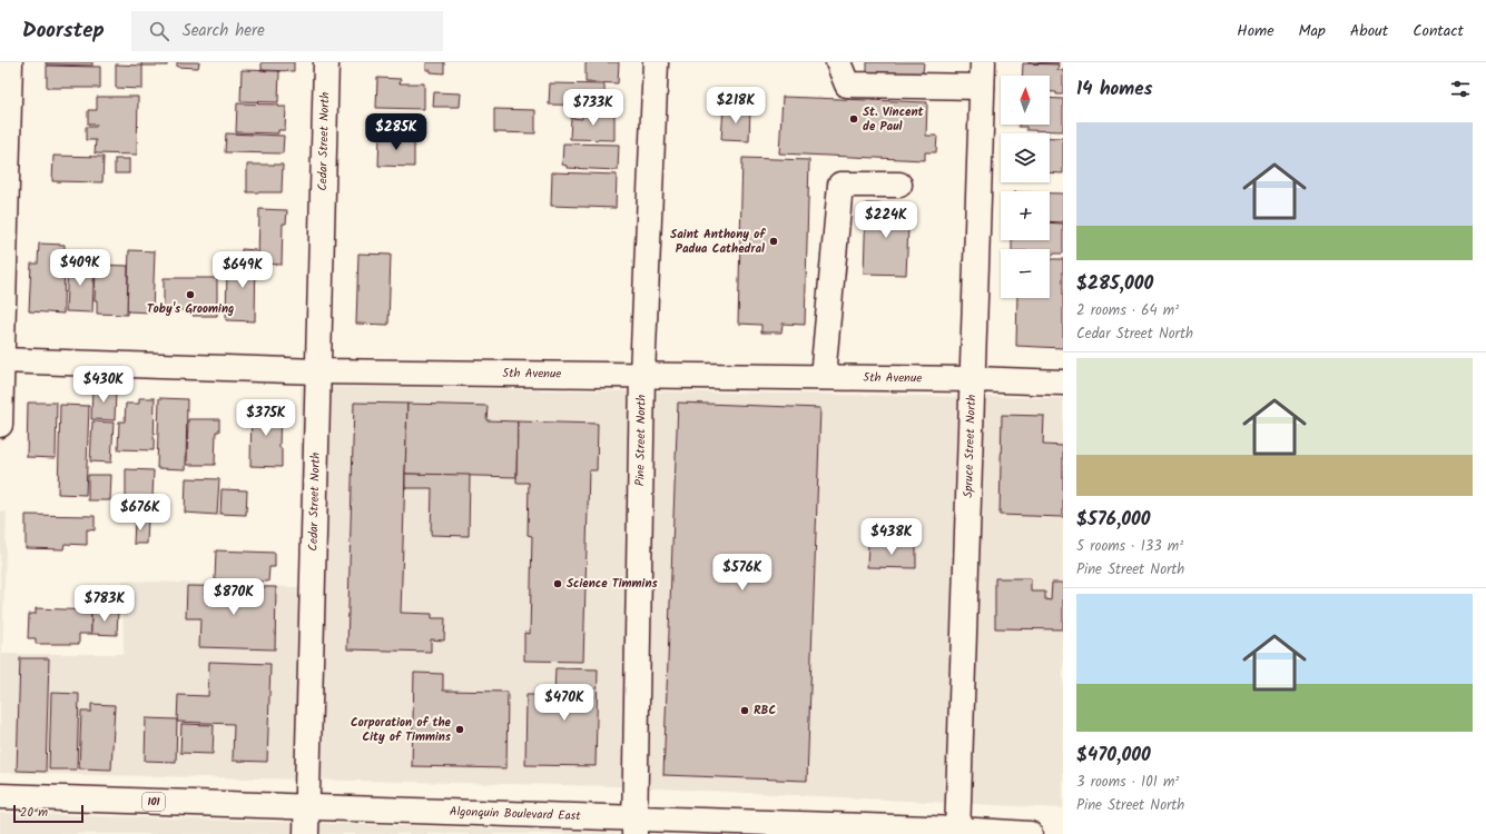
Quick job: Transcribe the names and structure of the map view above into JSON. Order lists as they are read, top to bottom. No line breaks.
{"streets":{"street":["Cedar Street North","5th Avenue","Pine Street North","Spruce Street North","101","Algonquin Boulevard East"]},"crossings":[["Cedar Street North","5th Avenue"],["Cedar Street North","Algonquin Boulevard East"],["5th Avenue","Pine Street North"],["5th Avenue","Spruce Street North"],["Pine Street North","Algonquin Boulevard East"],["Spruce Street North","Algonquin Boulevard East"]],"places":["St. Vincent de Paul","Saint Anthony of Padua Cathedral","Toby's Grooming","Science Timmins","RBC","Corporation of the City of Timmins"],"scale_bar":"20 m","north":"top","page":{"header":"Doorstep","search":"Search here","nav":["Home","Map","About","Contact"],"heading":"14 homes","map_buttons":["+","−"],"price":["$218K","$733K","$285K","$224K","$409K","$649K","$430K","$375K","$676K","$438K","$576K","$870K","$783K","$470K"],"list":[{"name":"$285,000","note":"2 rooms · 64 m² · Cedar Street North"},{"name":"$576,000","note":"5 rooms · 133 m² · Pine Street North"},{"name":"$470,000","note":"3 rooms · 101 m² · Pine Street North"}],"scale":"20 m"}}
